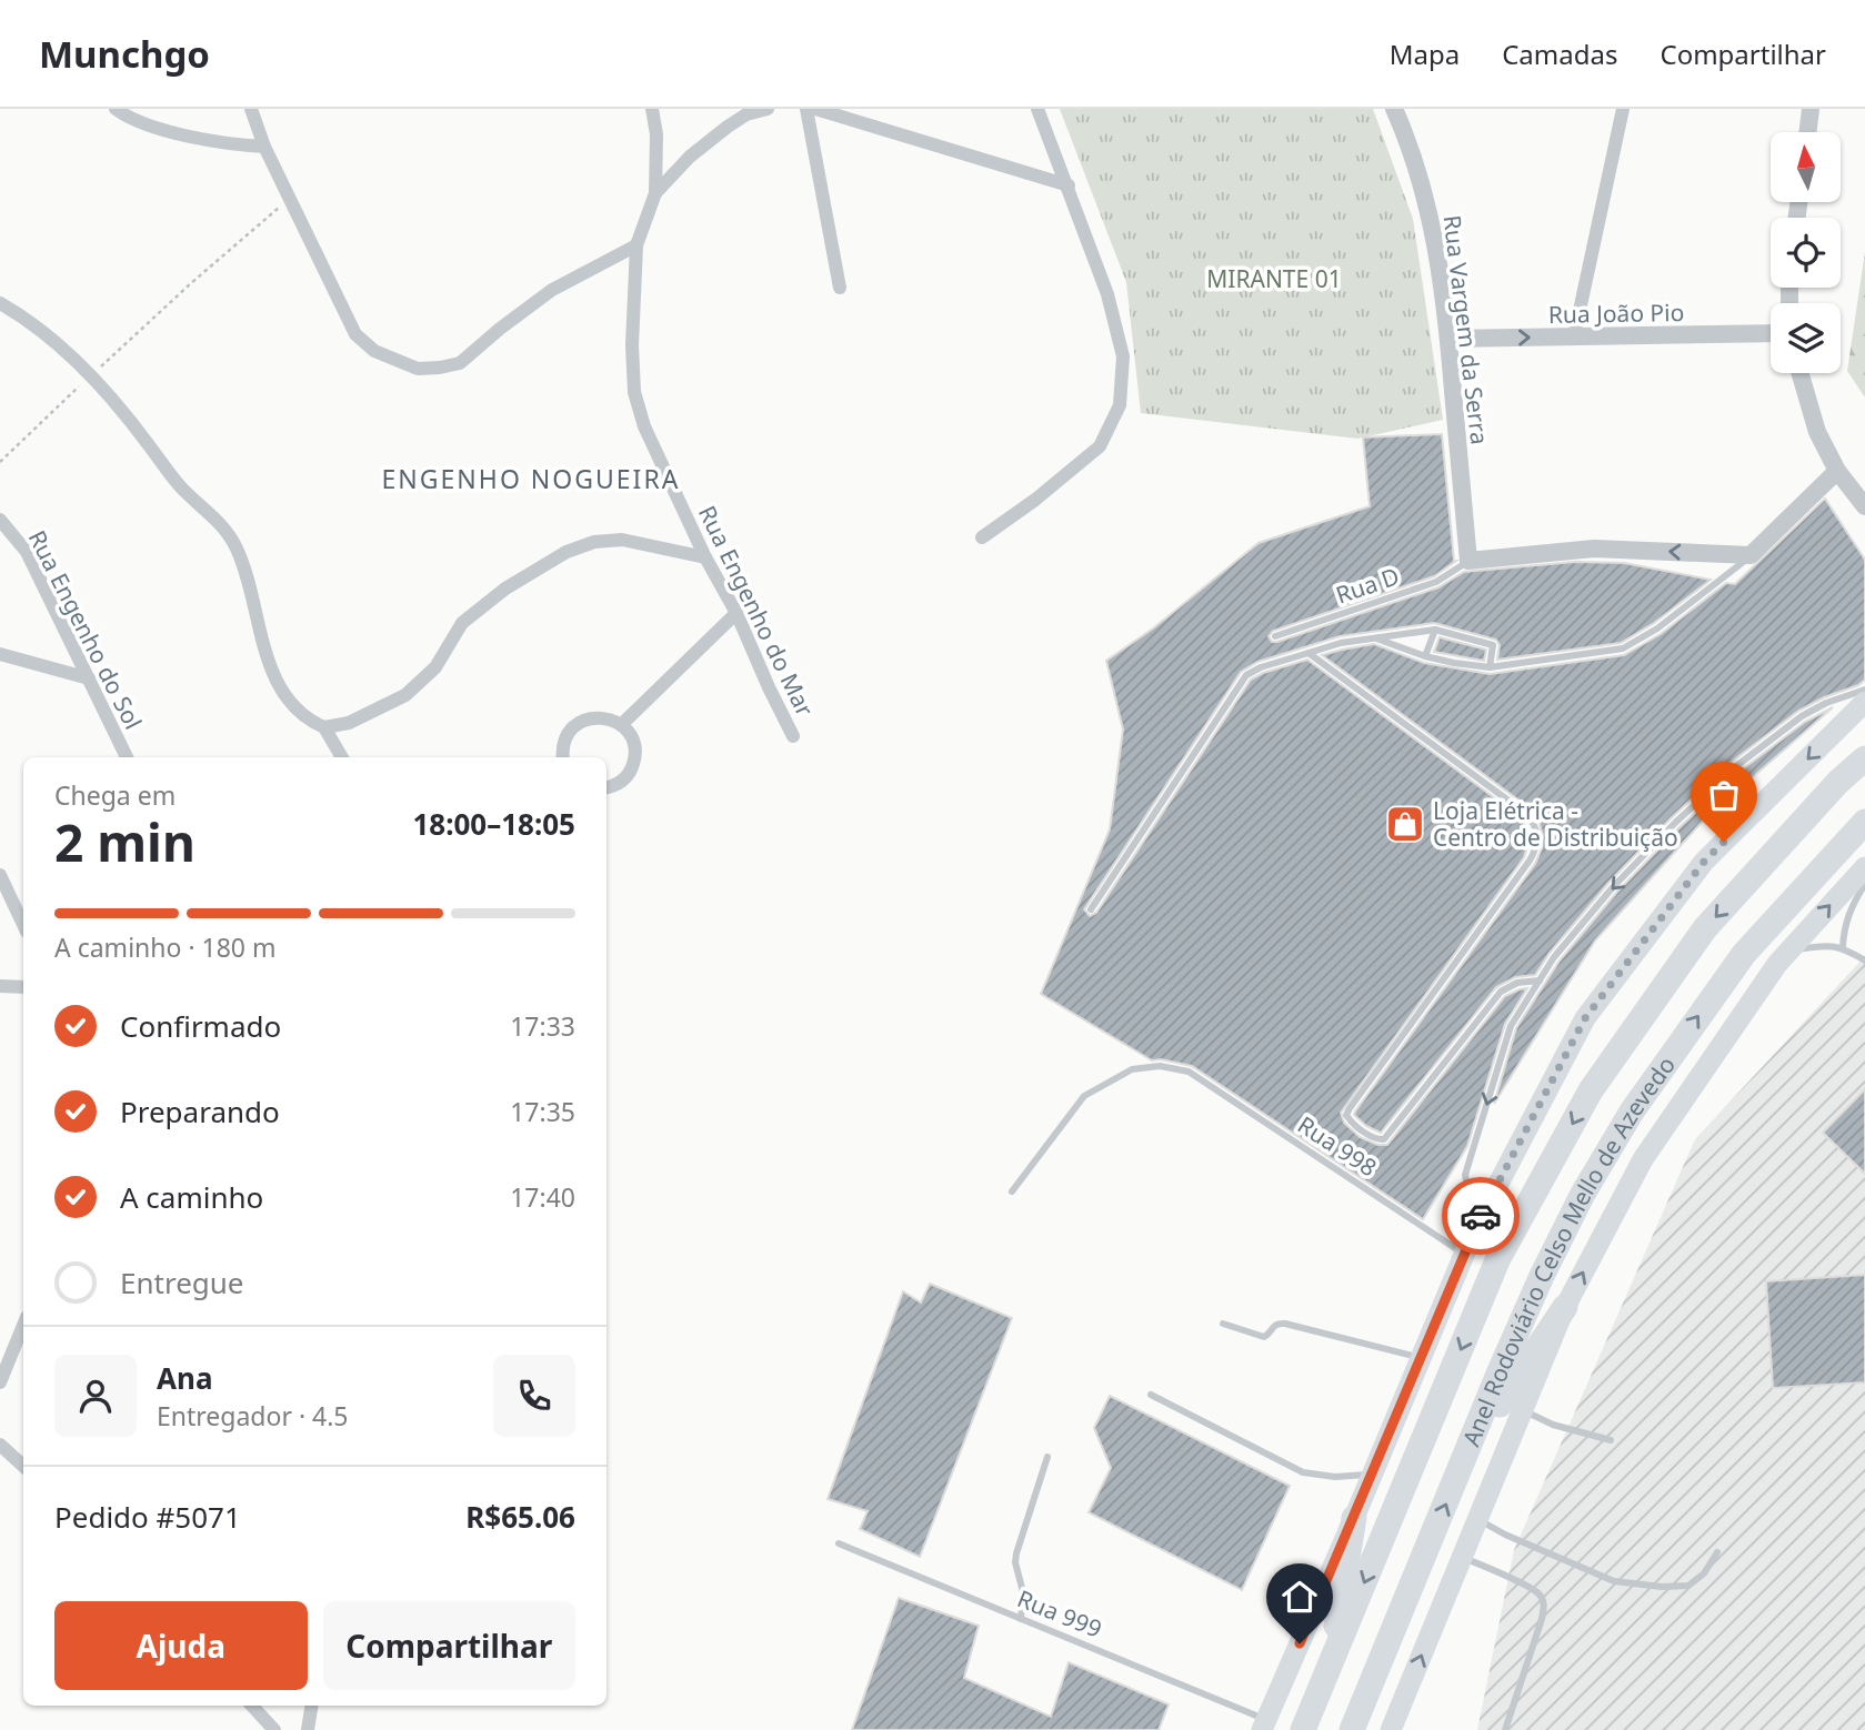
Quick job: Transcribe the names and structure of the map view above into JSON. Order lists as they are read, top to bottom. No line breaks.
{"streets":{"highway":["Anel Rodoviário Celso Mello de Azevedo"],"street":["Rua João Pio","Rua Vargem da Serra","Rua Engenho do Mar","Rua Engenho do Sol"],"lane":["Rua D","Rua 998","Rua 999"]},"crossings":[["Rua João Pio","Rua Vargem da Serra"],["Rua Vargem da Serra","Rua D"]],"one_way":["Rua João Pio"],"districts":["ENGENHO NOGUEIRA"],"parks":["MIRANTE 01"],"places":{"shop":["Loja Elétrica - Centro de Distribuição"]},"north":"top","page":{"header":"Munchgo","nav":["Mapa","Camadas","Compartilhar"],"heading":["2 min","Chega em","18:00–18:05"],"panel":["Ana","Entregador · 4.5","Pedido #5071","R$65.06"],"bar":"A caminho · 180 m","list":[["Confirmado","17:33"],["Preparando","17:35"],["A caminho","17:40"],"Entregue"],"buttons":["Ajuda","Compartilhar"]}}
